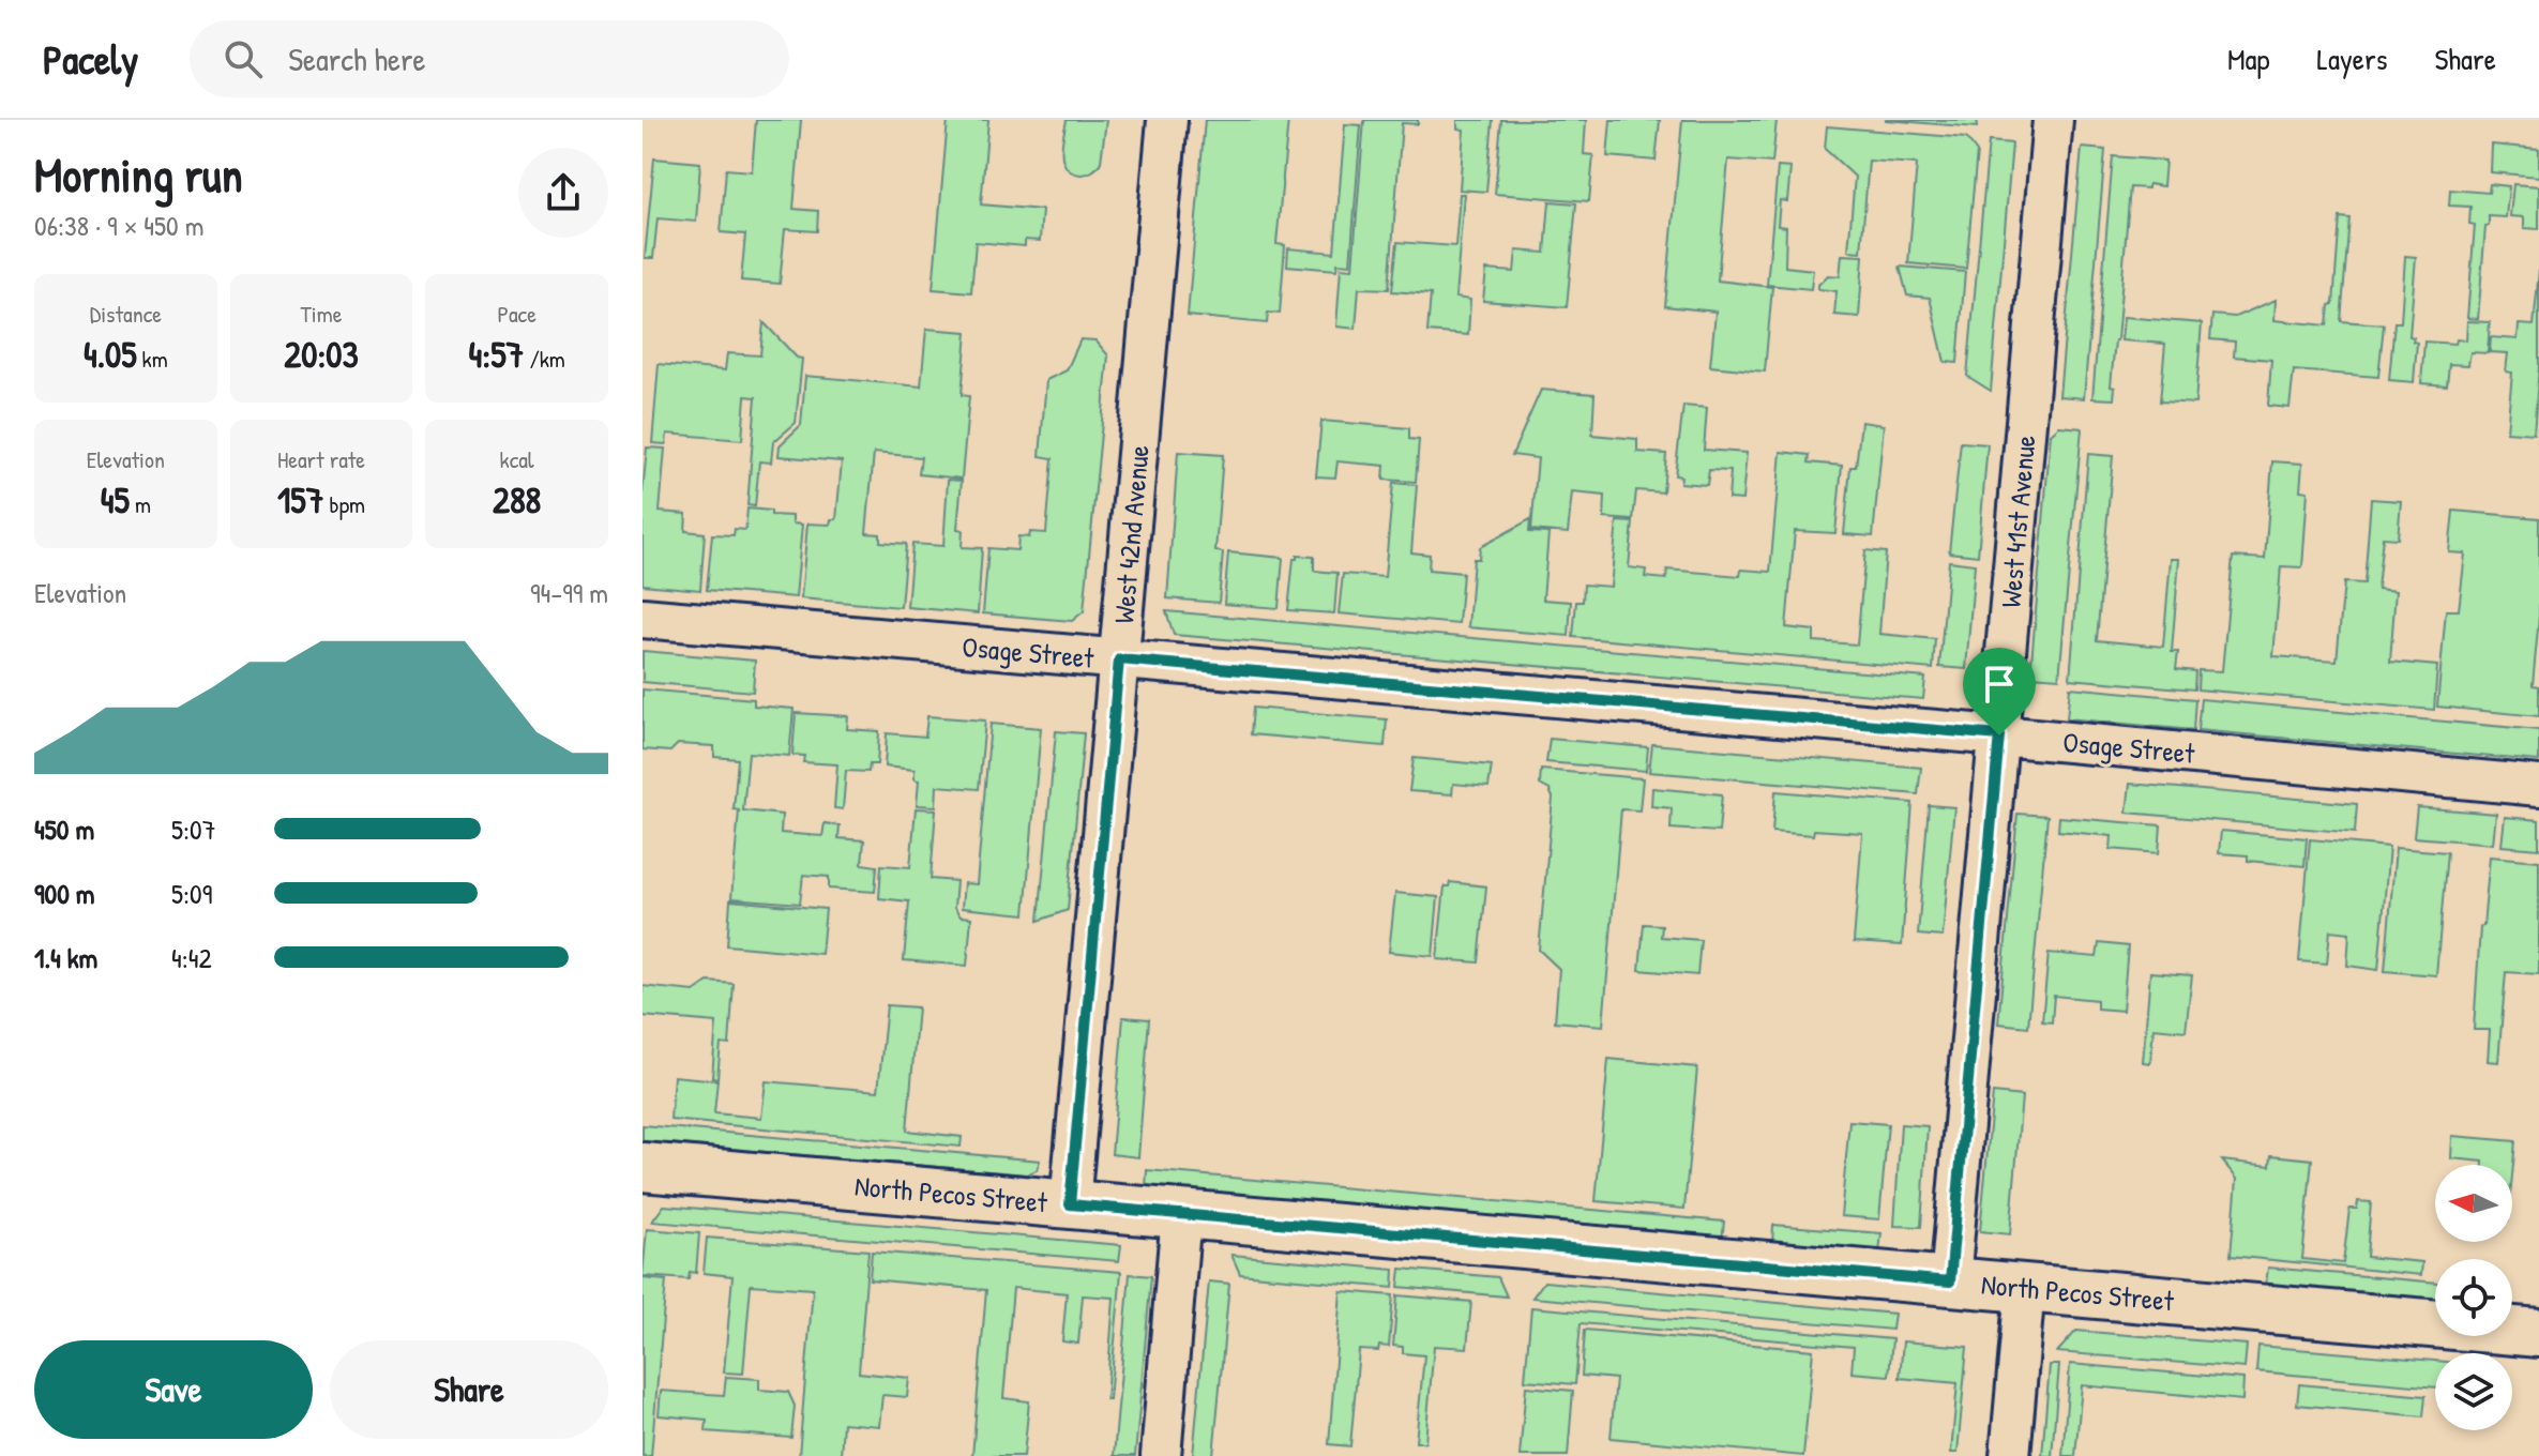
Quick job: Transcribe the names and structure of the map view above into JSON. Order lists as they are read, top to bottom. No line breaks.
{"streets":{"main road":["North Pecos Street"],"street":["West 41st Avenue","West 42nd Avenue","Osage Street"]},"crossings":[["West 41st Avenue","Osage Street"],["West 41st Avenue","North Pecos Street"],["West 42nd Avenue","Osage Street"],["West 42nd Avenue","North Pecos Street"]],"north":"left","page":{"header":"Pacely","search":"Search here","nav":["Map","Layers","Share"],"heading":["Morning run","06:38 · 9 × 450 m"],"stats":[["Distance","4.05 km"],["Time","20:03"],["Pace","4:57 /km"],["Elevation","45 m"],["Heart rate","157 bpm"],["kcal","288"]],"chart":["Elevation","94–99 m"],"list":[{"name":"450 m","note":"5:07"},{"name":"900 m","note":"5:09"},{"name":"1.4 km","note":"4:42"}],"buttons":["Save","Share"]}}
